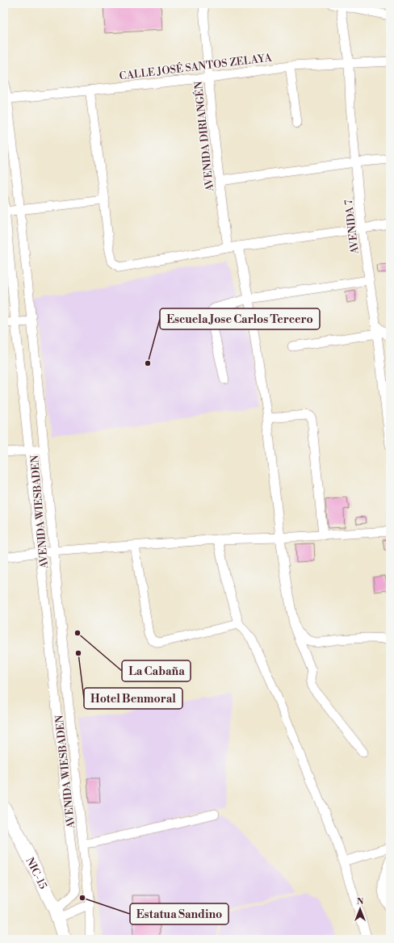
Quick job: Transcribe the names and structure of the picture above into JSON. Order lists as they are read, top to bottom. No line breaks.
{"streets":{"highway":["NIC-15"],"street":["CALLE JOSÉ SANTOS ZELAYA","AVENIDA DIRIANGÉN","AVENIDA 7","AVENIDA WIESBADEN"]},"crossings":[["CALLE JOSÉ SANTOS ZELAYA","AVENIDA DIRIANGÉN"],["CALLE JOSÉ SANTOS ZELAYA","AVENIDA 7"],["CALLE JOSÉ SANTOS ZELAYA","AVENIDA WIESBADEN"]],"places":["Escuela Jose Carlos Tercero","La Cabaña","Hotel Benmoral","Estatua Sandino"],"north":"top"}
